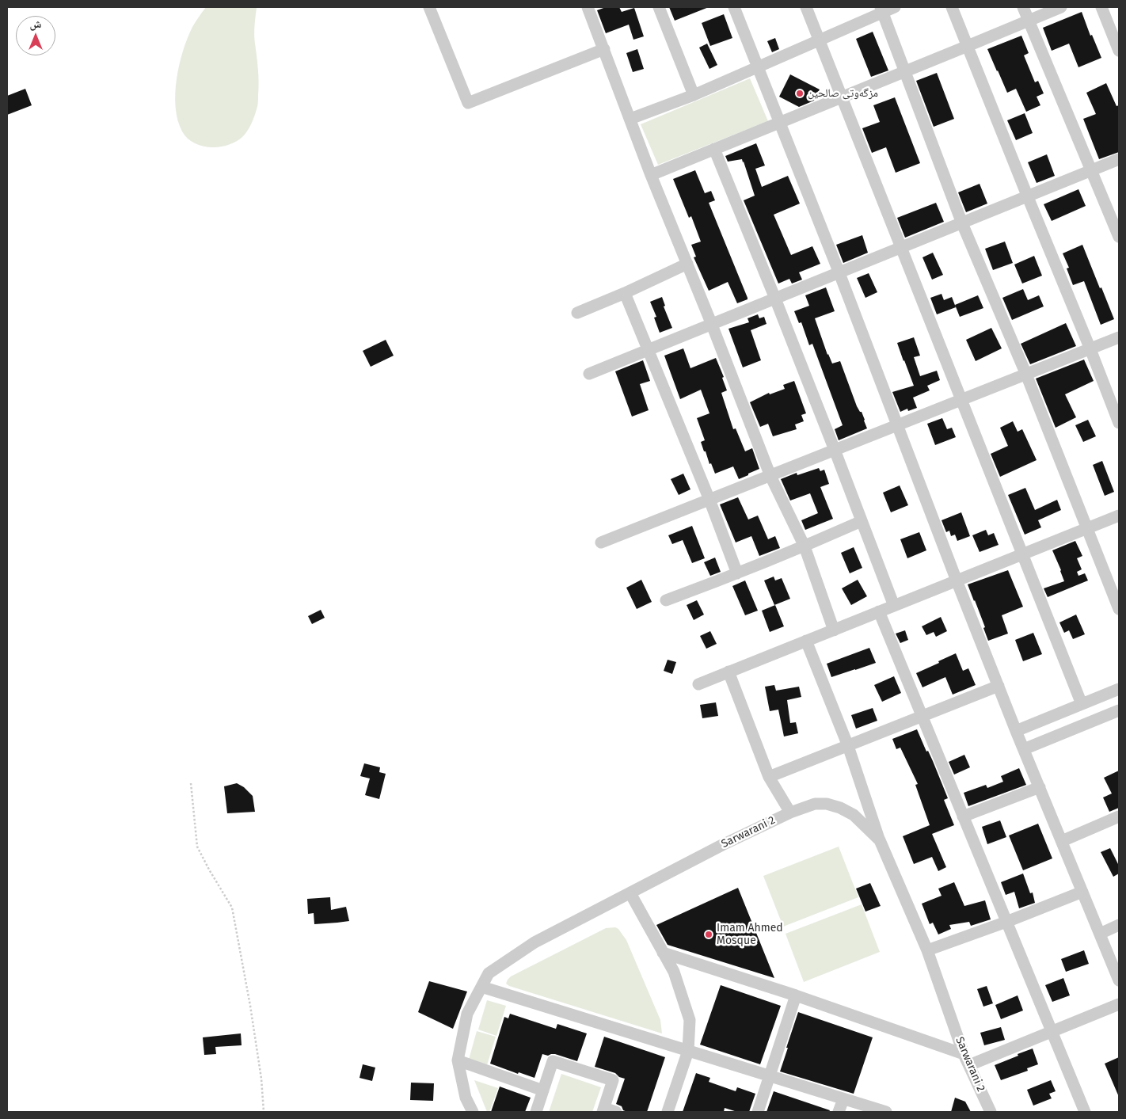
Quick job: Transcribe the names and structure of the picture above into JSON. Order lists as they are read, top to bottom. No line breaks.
{"streets":{"street":["Sarwarani 2"]},"places":["مزگەوتی صالحین","Imam Ahmed Mosque"],"north":"top"}
